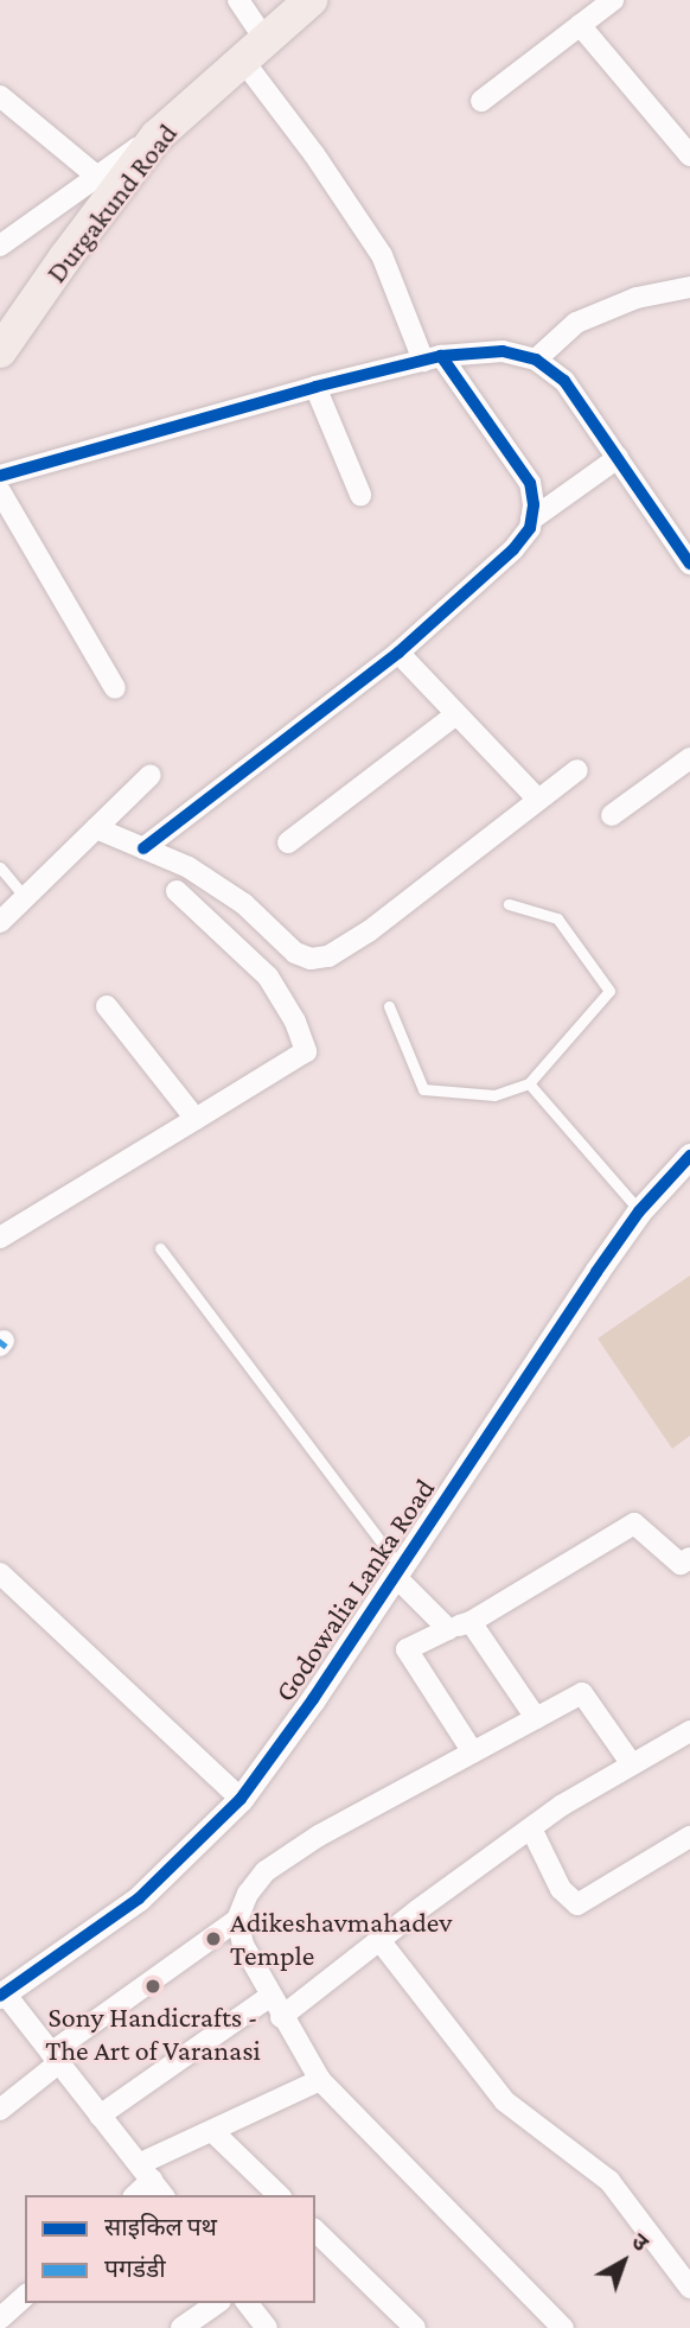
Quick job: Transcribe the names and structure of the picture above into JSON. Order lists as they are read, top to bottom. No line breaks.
{"streets":{"main road":["Durgakund Road"],"street":["Godowalia Lanka Road"]},"places":["Adikeshavmahadev Temple","Sony Handicrafts - The Art of Varanasi"],"legend":["साइकिल पथ","पगडंडी"],"north":"top right"}
